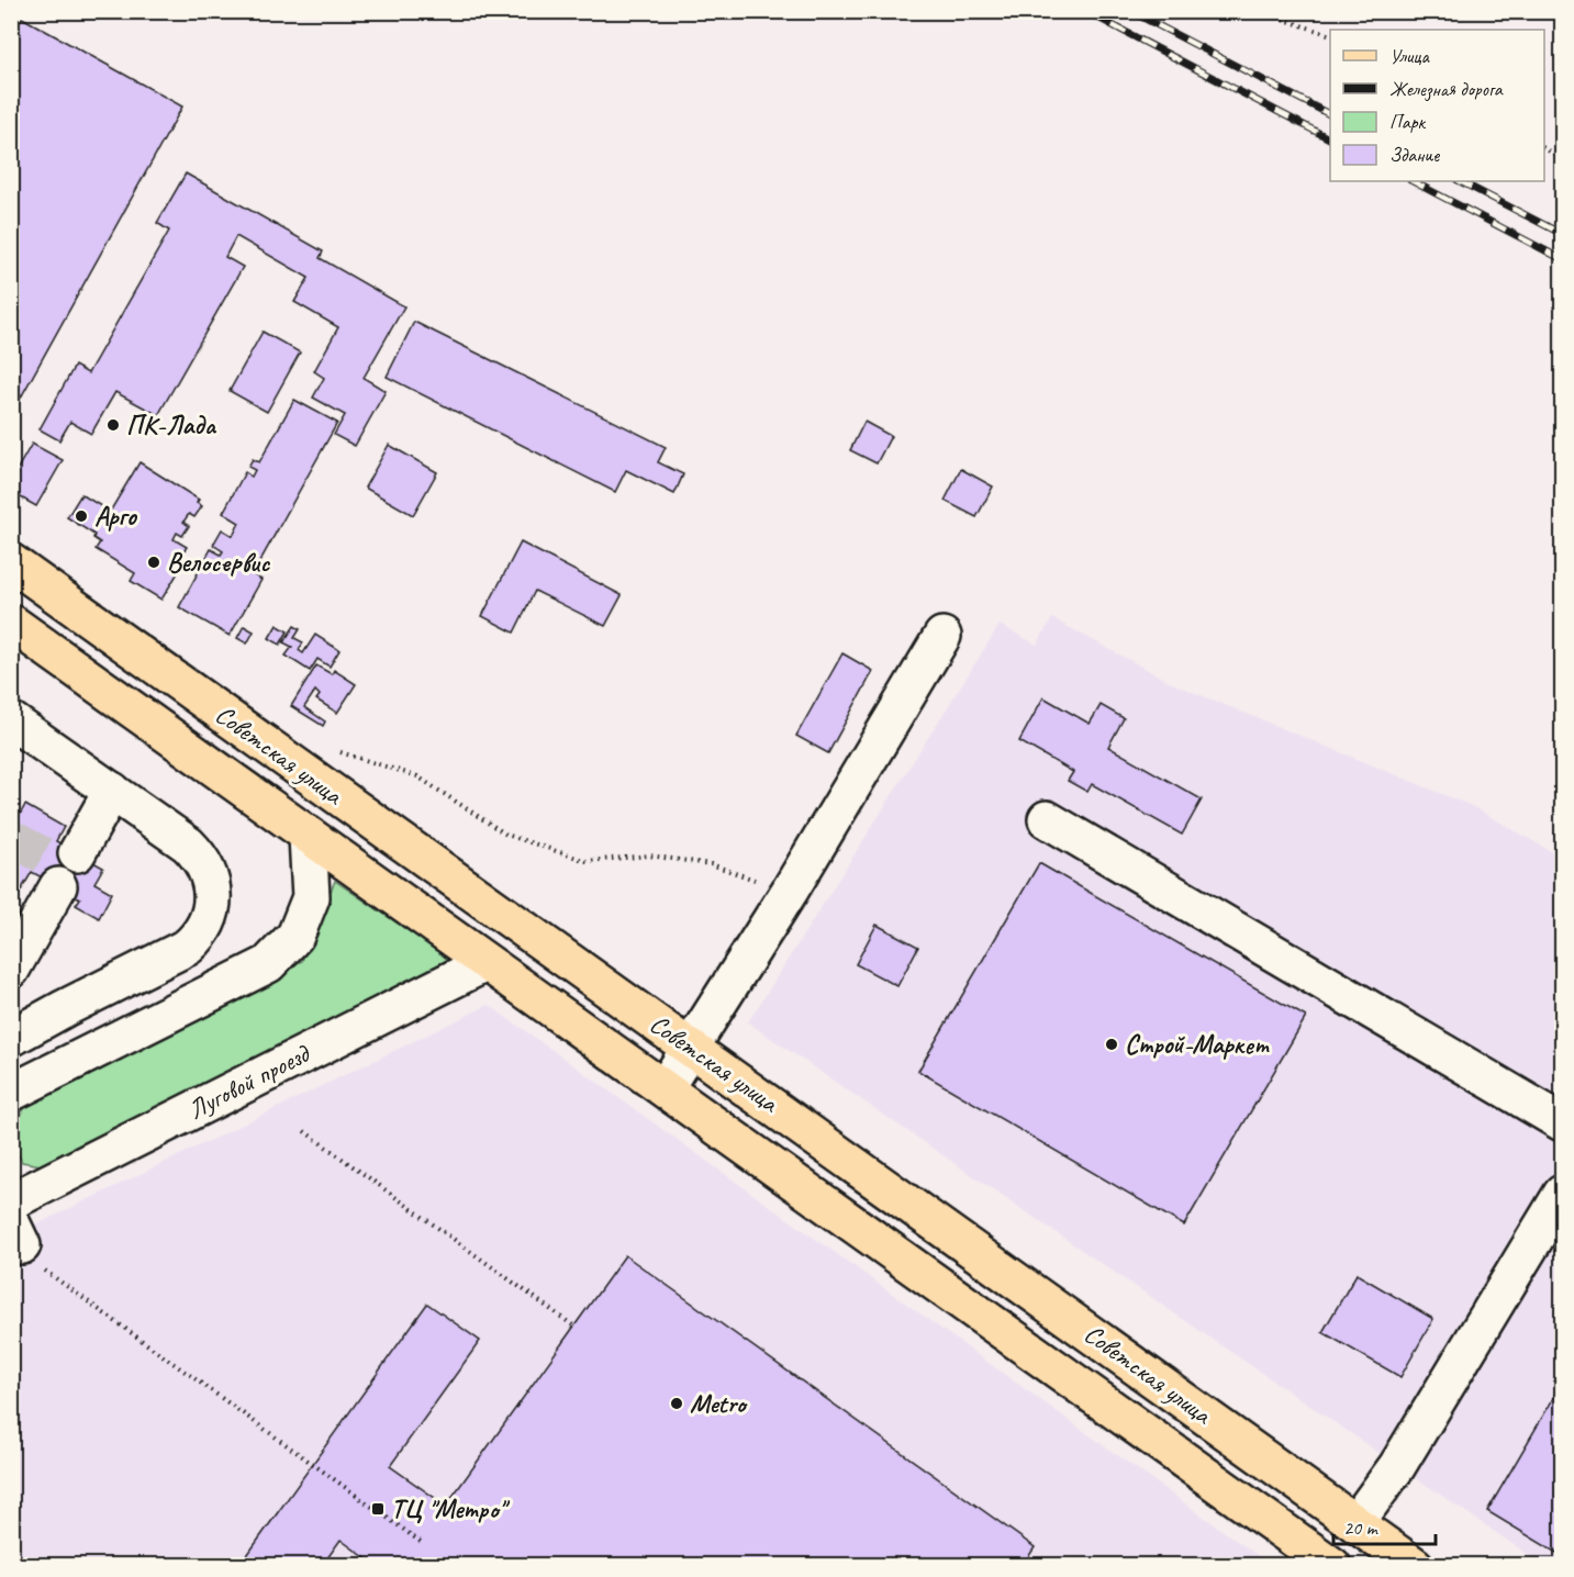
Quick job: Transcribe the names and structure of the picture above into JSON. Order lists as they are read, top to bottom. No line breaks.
{"streets":{"main road":["Советская улица"],"street":["Луговой проезд"]},"crossings":[["Советская улица","Луговой проезд"]],"places":{"other":["ПК-Лада","Арго","Велосервис","Строй-Маркет","Metro"],"transit":["ТЦ \"Метро\""]},"legend":["Улица","Железная дорога","Парк","Здание"],"scale_bar":"20 m"}
